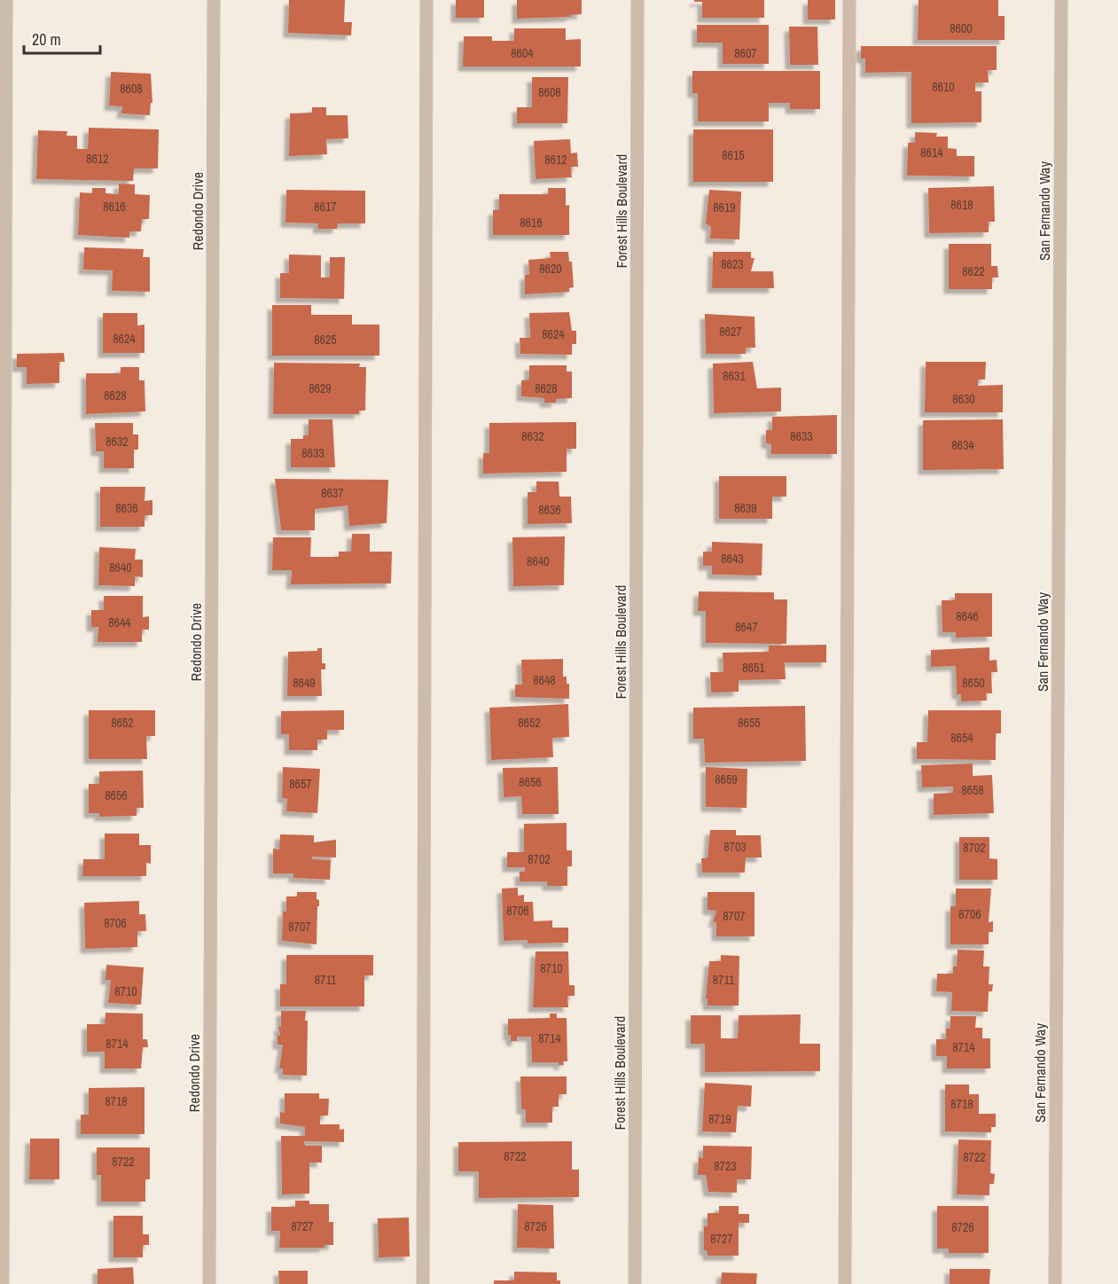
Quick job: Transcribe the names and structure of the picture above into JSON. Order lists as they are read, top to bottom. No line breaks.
{"streets":{"street":["Redondo Drive","Forest Hills Boulevard","San Fernando Way"]},"house_numbers":["8600","8604","8607","8610","8608","8608","8614","8615","8612","8612","8618","8616","8617","8619","8616","8623","8620","8622","8627","8624","8624","8625","8631","8629","8628","8628","8630","8632","8633","8632","8634","8633","8637","8636","8639","8636","8643","8640","8640","8646","8644","8647","8651","8648","8649","8650","8652","8652","8655","8654","8659","8656","8657","8658","8656","8703","8702","8702","8706","8706","8707","8706","8707","8710","8711","8711","8710","8714","8714","8714","8718","8718","8719","8722","8722","8722","8723","8727","8726","8726","8727"],"scale_bar":"20 m"}
